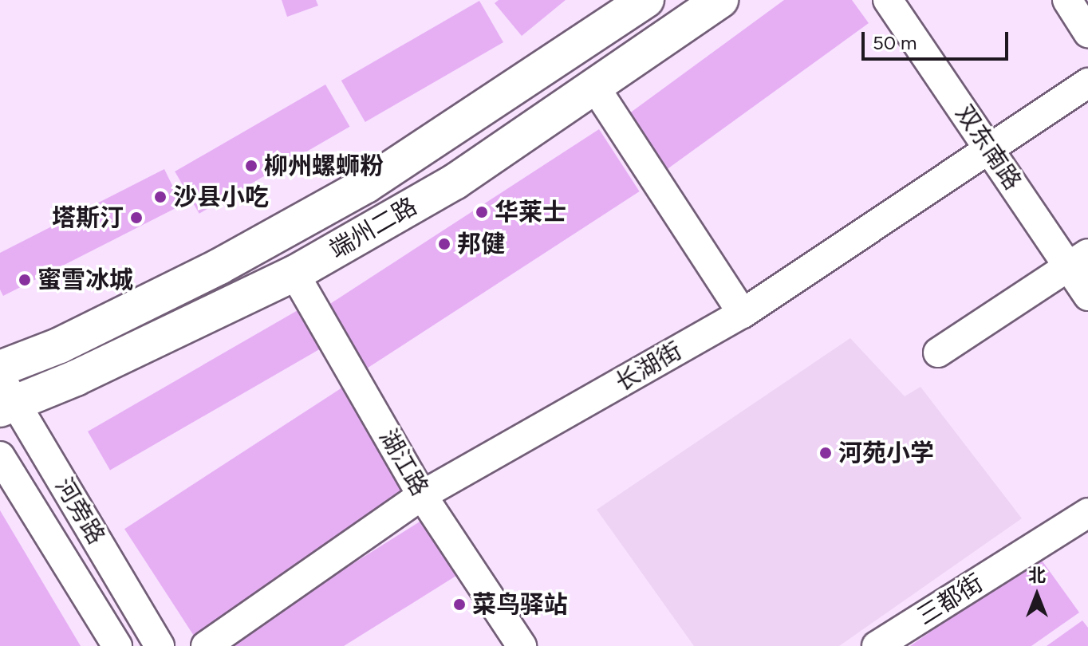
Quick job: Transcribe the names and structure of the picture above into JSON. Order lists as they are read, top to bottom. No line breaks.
{"streets":{"main road":["端州二路"],"street":["双东南路","长湖街","湖江路","河旁路","三都街"]},"crossings":[["双东南路","长湖街"],["端州二路","湖江路"],["端州二路","河旁路"],["长湖街","湖江路"]],"places":["柳州螺蛳粉","沙县小吃","华莱士","塔斯汀","邦健","蜜雪冰城","河苑小学","菜鸟驿站"],"scale_bar":"50 m","north":"top"}
